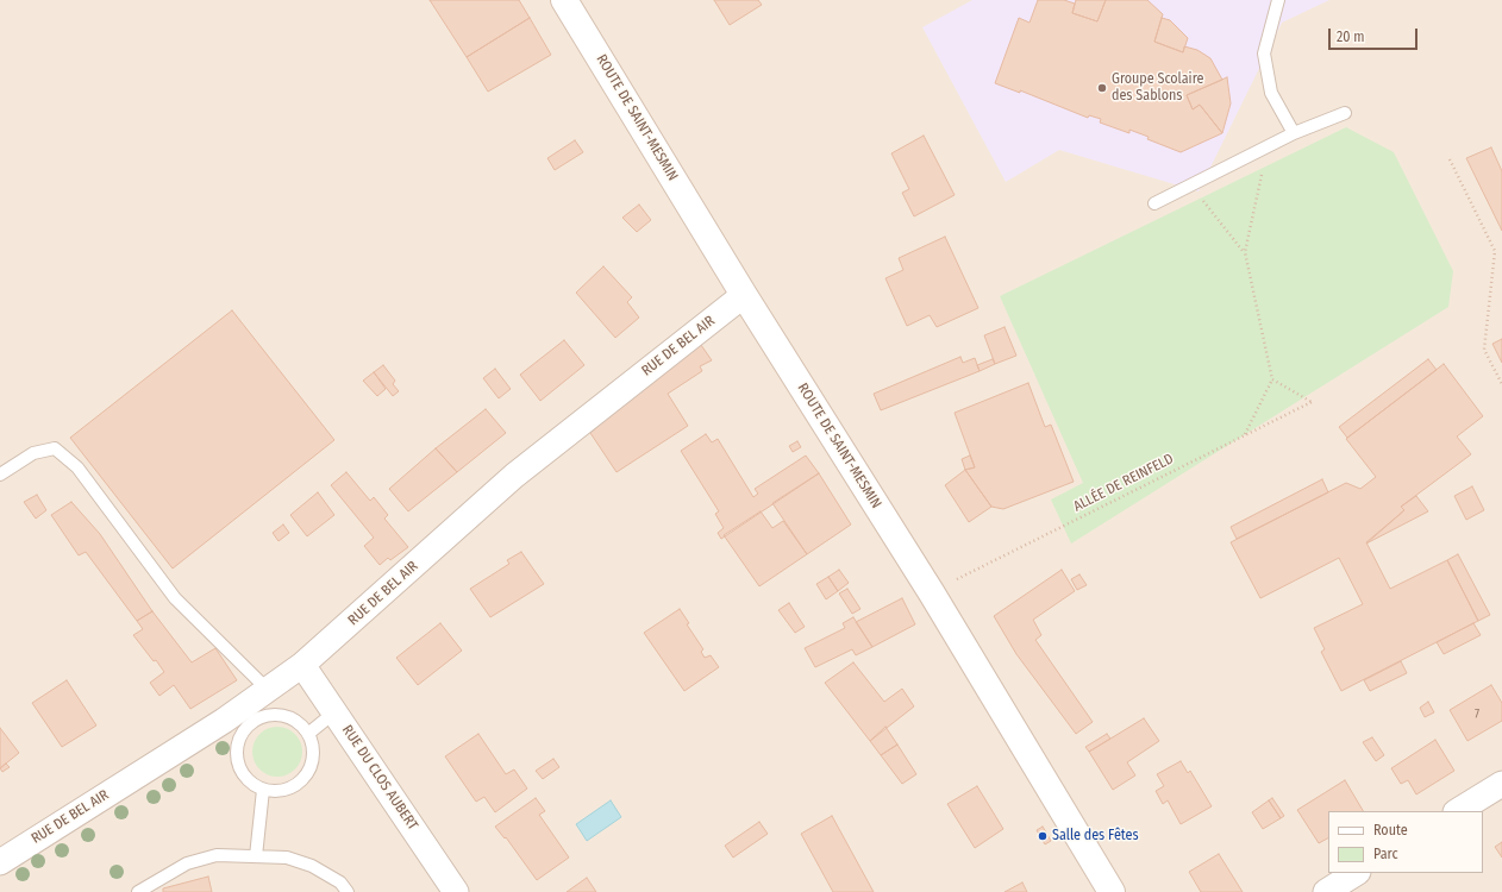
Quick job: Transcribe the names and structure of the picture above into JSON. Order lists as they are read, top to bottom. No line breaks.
{"streets":{"main road":["ROUTE DE SAINT-MESMIN"],"street":["RUE DE BEL AIR","RUE DU CLOS AUBERT"],"path":["ALLÉE DE REINFELD"]},"crossings":[["ROUTE DE SAINT-MESMIN","RUE DE BEL AIR"],["RUE DE BEL AIR","RUE DU CLOS AUBERT"]],"places":["Groupe Scolaire des Sablons","Salle des Fêtes"],"house_numbers":["7"],"legend":["Route","Parc"],"scale_bar":"20 m"}
